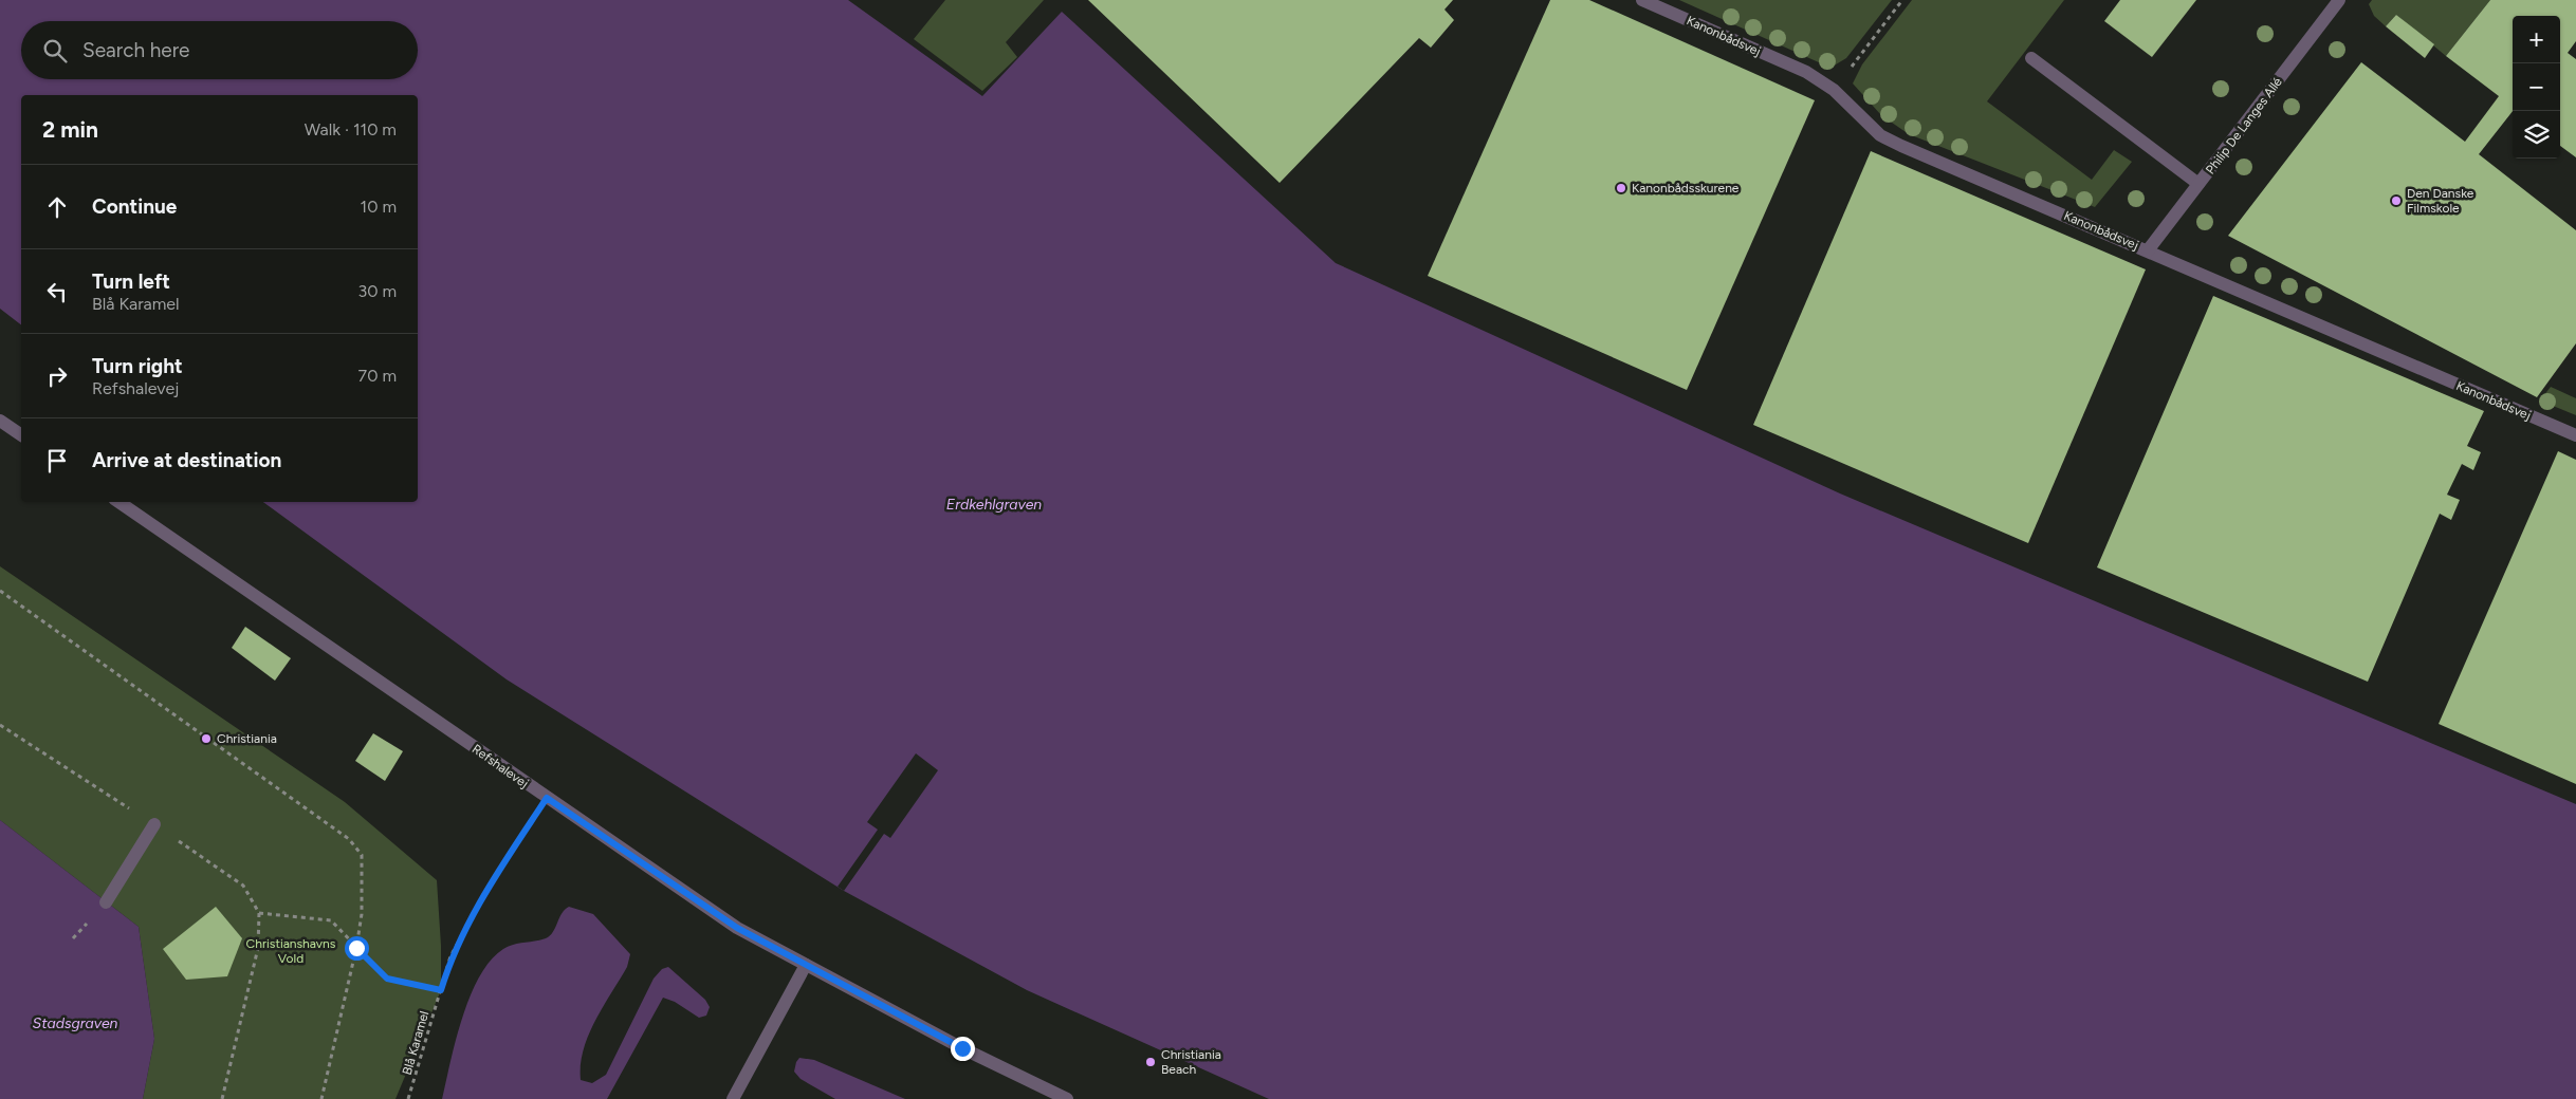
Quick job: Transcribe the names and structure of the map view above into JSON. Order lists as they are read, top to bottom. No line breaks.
{"streets":{"street":["Kanonbådsvej","Philip De Langes Allé","Refshalevej"],"path":["Blå Karamel"]},"crossings":[["Kanonbådsvej","Philip De Langes Allé"],["Refshalevej","Blå Karamel"]],"water":["Erdkehlgraven","Stadsgraven"],"parks":["Christianshavns Vold"],"places":["Kanonbådsskurene","Den Danske Filmskole","Christiania","Christiania Beach"],"page":{"map_buttons":["+","−"],"search":"Search here","heading":["2 min","Walk · 110 m"],"list":[["Continue","10 m"],["Turn left","Blå Karamel","30 m"],["Turn right","Refshalevej","70 m"],"Arrive at destination"]}}
